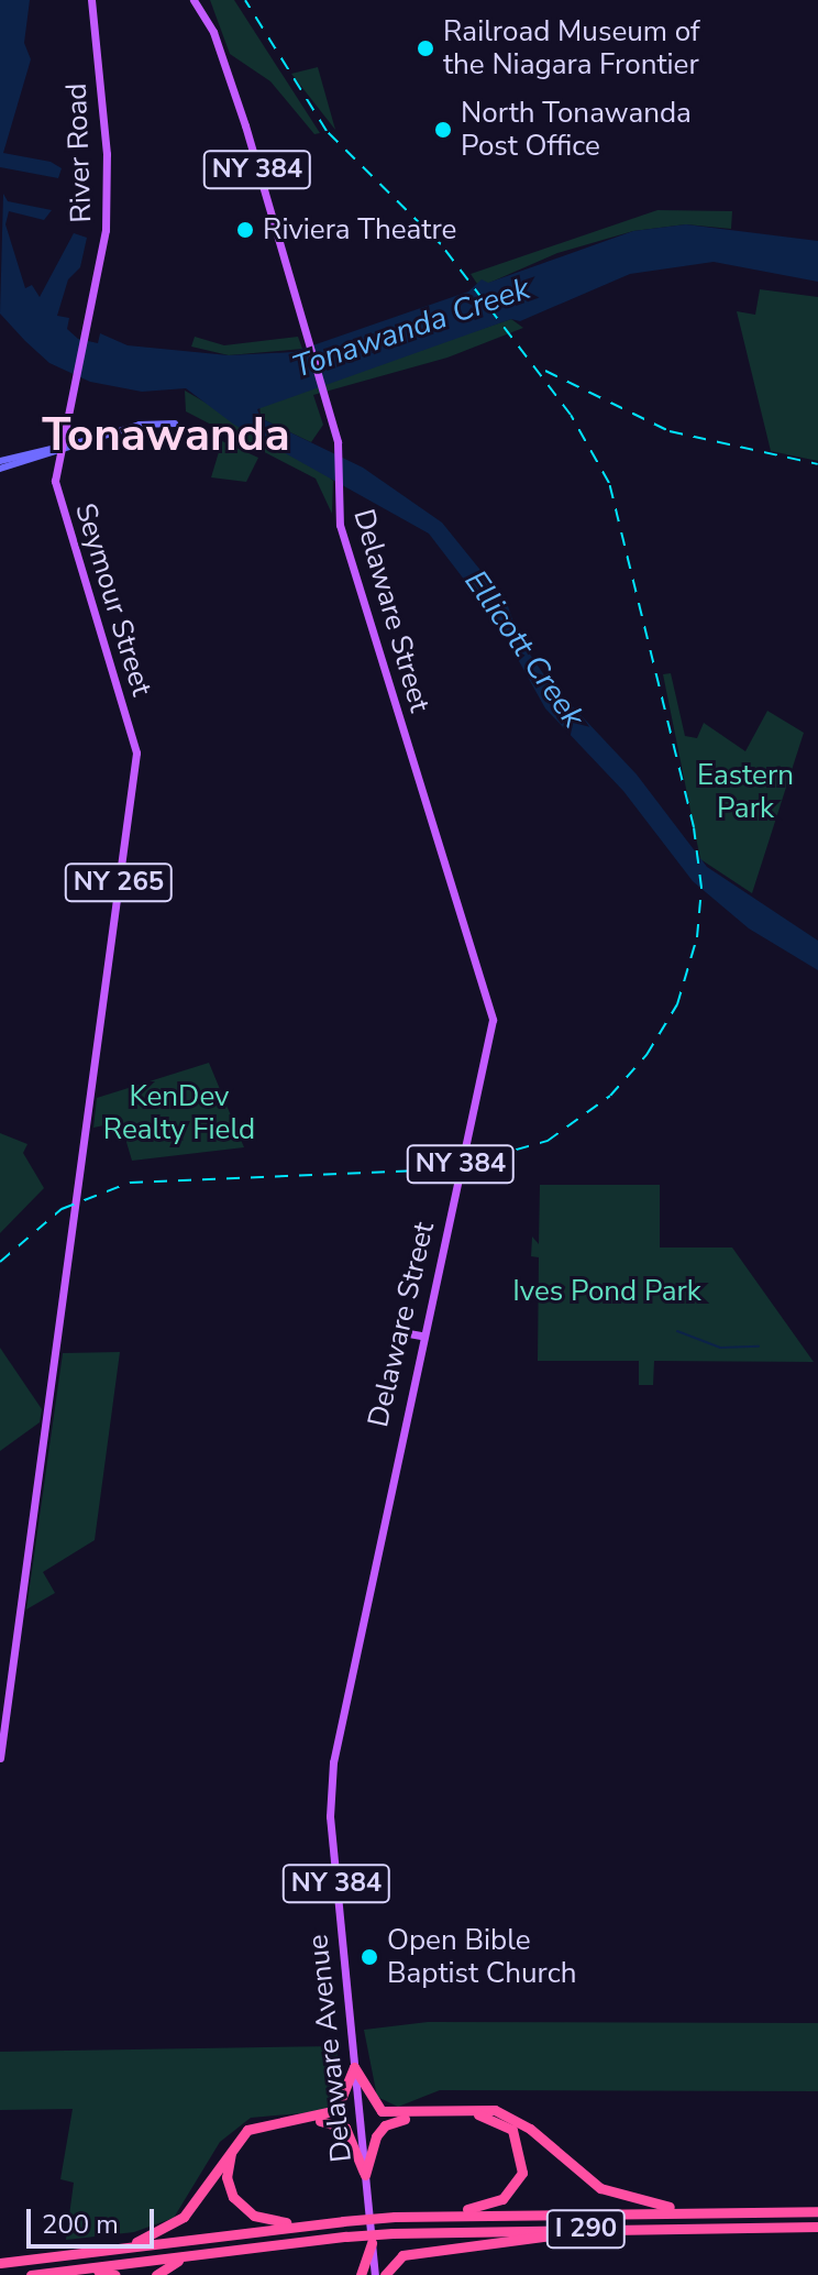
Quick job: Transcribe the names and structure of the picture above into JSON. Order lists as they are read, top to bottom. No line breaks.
{"streets":{"highway":["I 290"],"main road":["River Road","NY 384","Seymour Street","Delaware Street","NY 265","Delaware Avenue"]},"crossings":[["River Road","Seymour Street"],["Delaware Street","Delaware Avenue"]],"districts":["Tonawanda"],"water":["Tonawanda Creek","Ellicott Creek"],"parks":["Eastern Park","KenDev Realty Field","Ives Pond Park"],"places":["Railroad Museum of the Niagara Frontier","North Tonawanda Post Office","Riviera Theatre","Open Bible Baptist Church"],"scale_bar":"200 m"}
